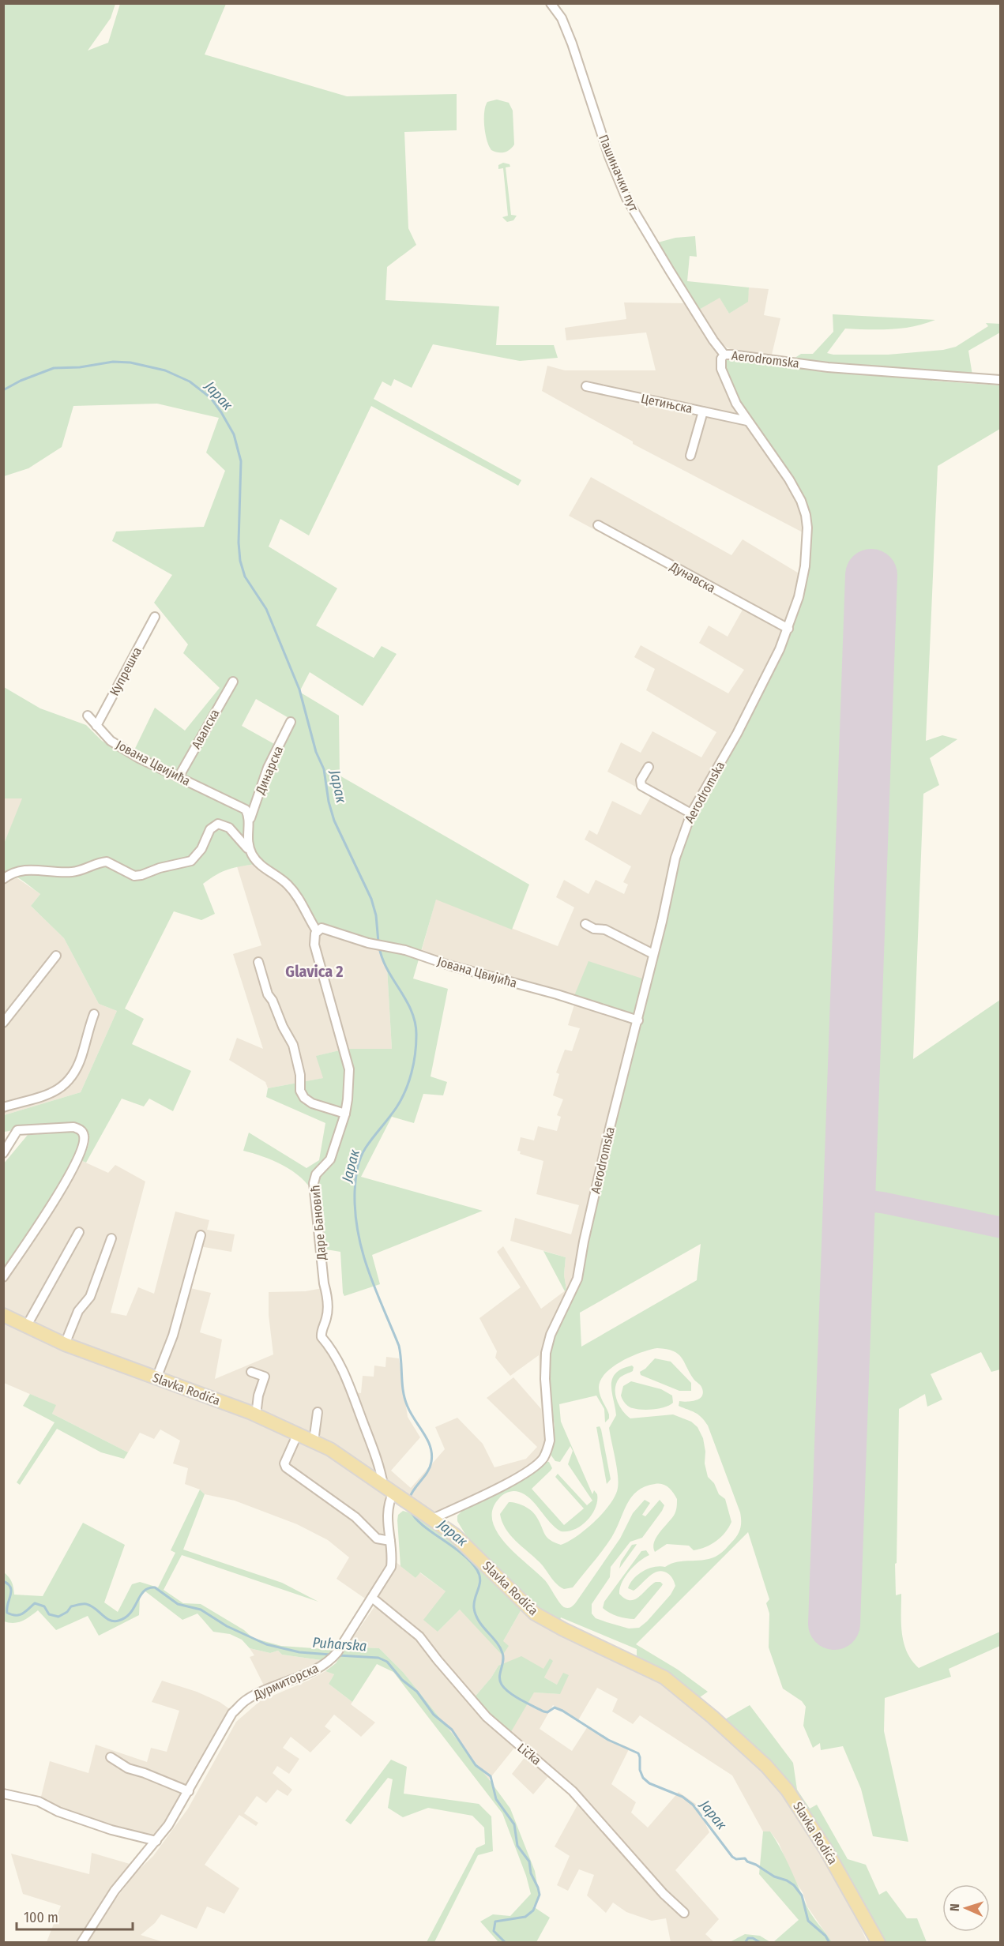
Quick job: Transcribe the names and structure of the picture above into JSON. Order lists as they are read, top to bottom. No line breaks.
{"streets":{"main road":["Slavka Rodića"],"street":["Пашиначки пут","Aerodromska","Цетињска","Дунавска","Купрешка","Авалска","Јована Цвијића","Динарска","Даре Бановић","Дурмиторска","Lička"]},"crossings":[["Пашиначки пут","Aerodromska"],["Aerodromska","Цетињска"],["Aerodromska","Дунавска"],["Aerodromska","Јована Цвијића"],["Aerodromska","Slavka Rodića"],["Купрешка","Јована Цвијића"],["Авалска","Јована Цвијића"],["Јована Цвијића","Динарска"],["Јована Цвијића","Даре Бановић"],["Даре Бановић","Slavka Rodića"],["Даре Бановић","Дурмиторска"],["Slavka Rodića","Дурмиторска"],["Дурмиторска","Lička"]],"districts":["Glavica 2"],"water":["Јарак","Puharska"],"scale_bar":"100 m","north":"left"}
